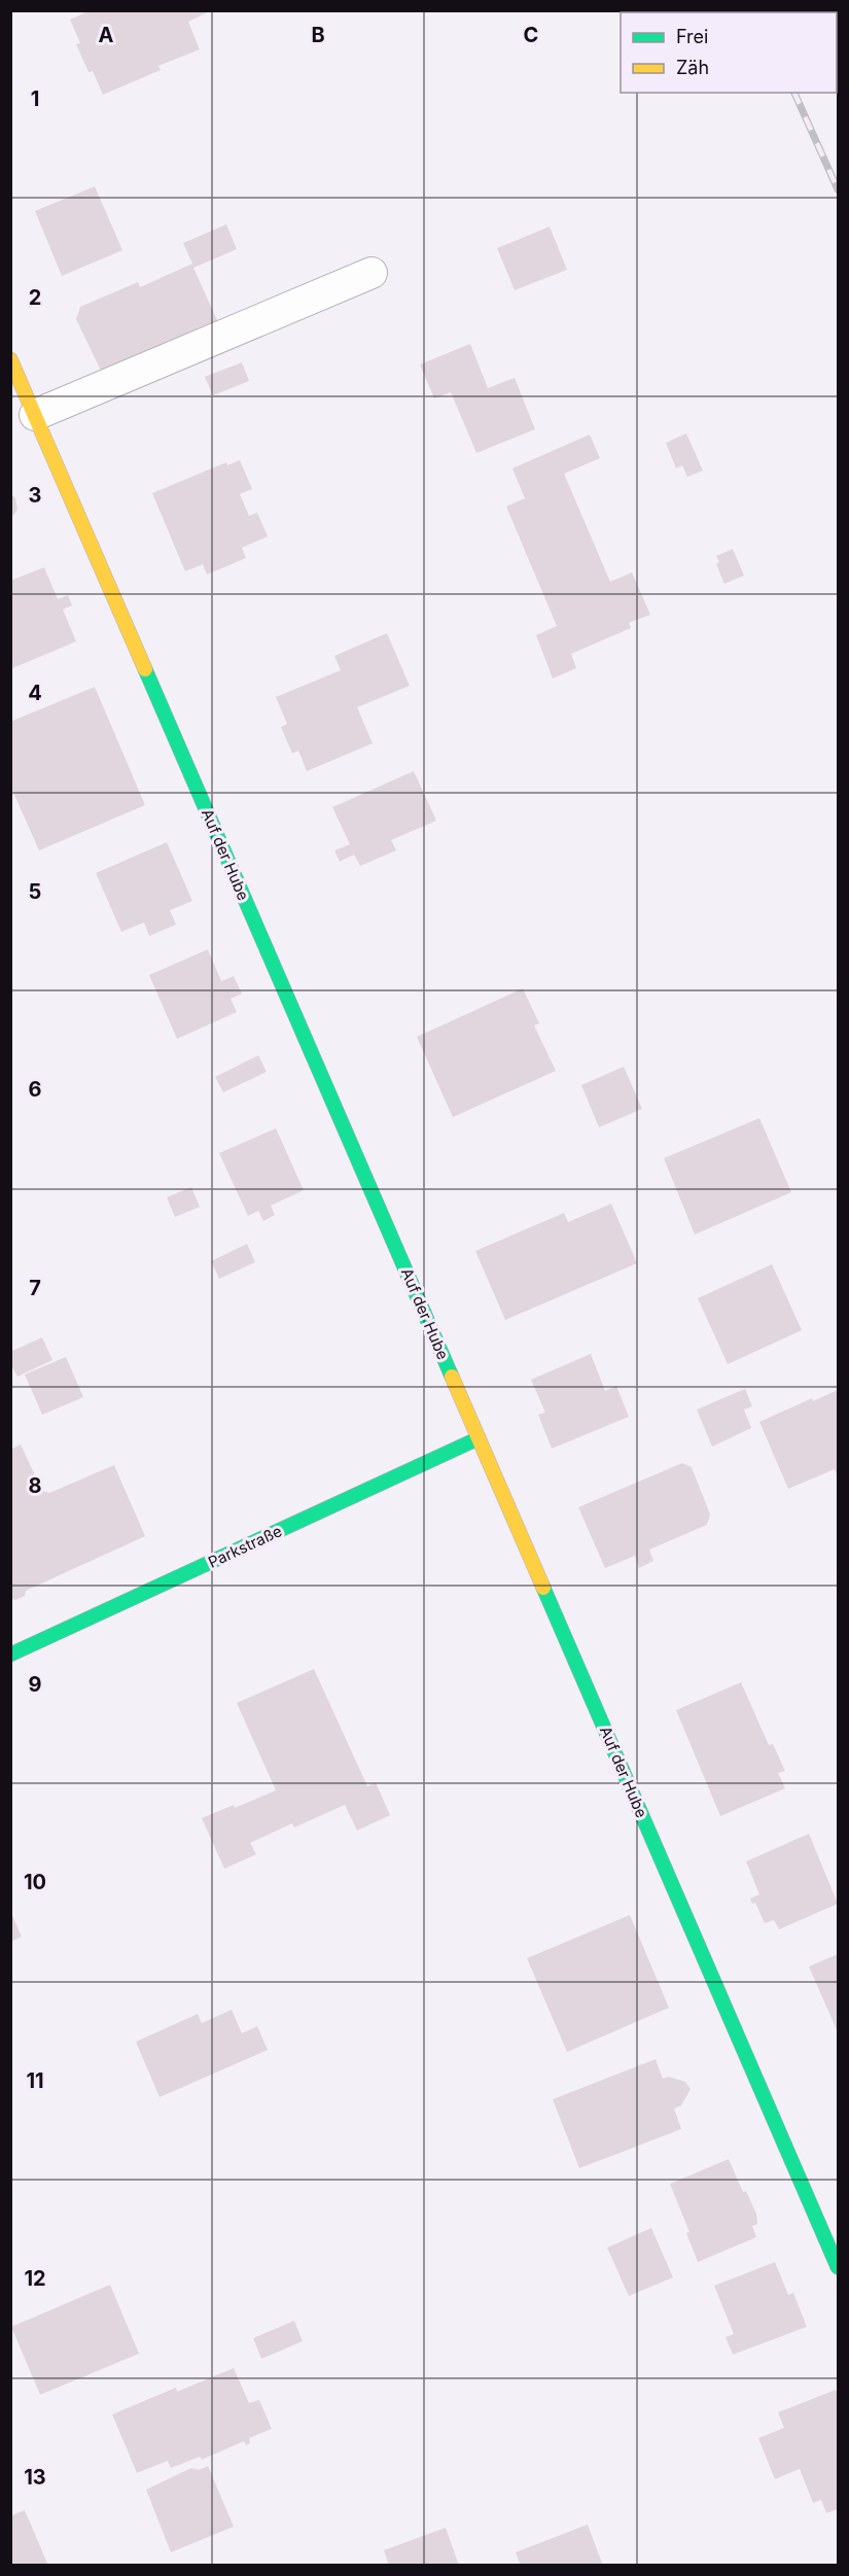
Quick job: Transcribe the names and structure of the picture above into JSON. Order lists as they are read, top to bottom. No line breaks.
{"streets":{"street":["Auf der Hube","Parkstraße"]},"crossings":[["Auf der Hube","Parkstraße"]],"legend":["Frei","Zäh"],"grid":{"columns":["A","B","C"],"rows":["1","2","3","4","5","6","7","8","9","10","11","12","13"]}}
